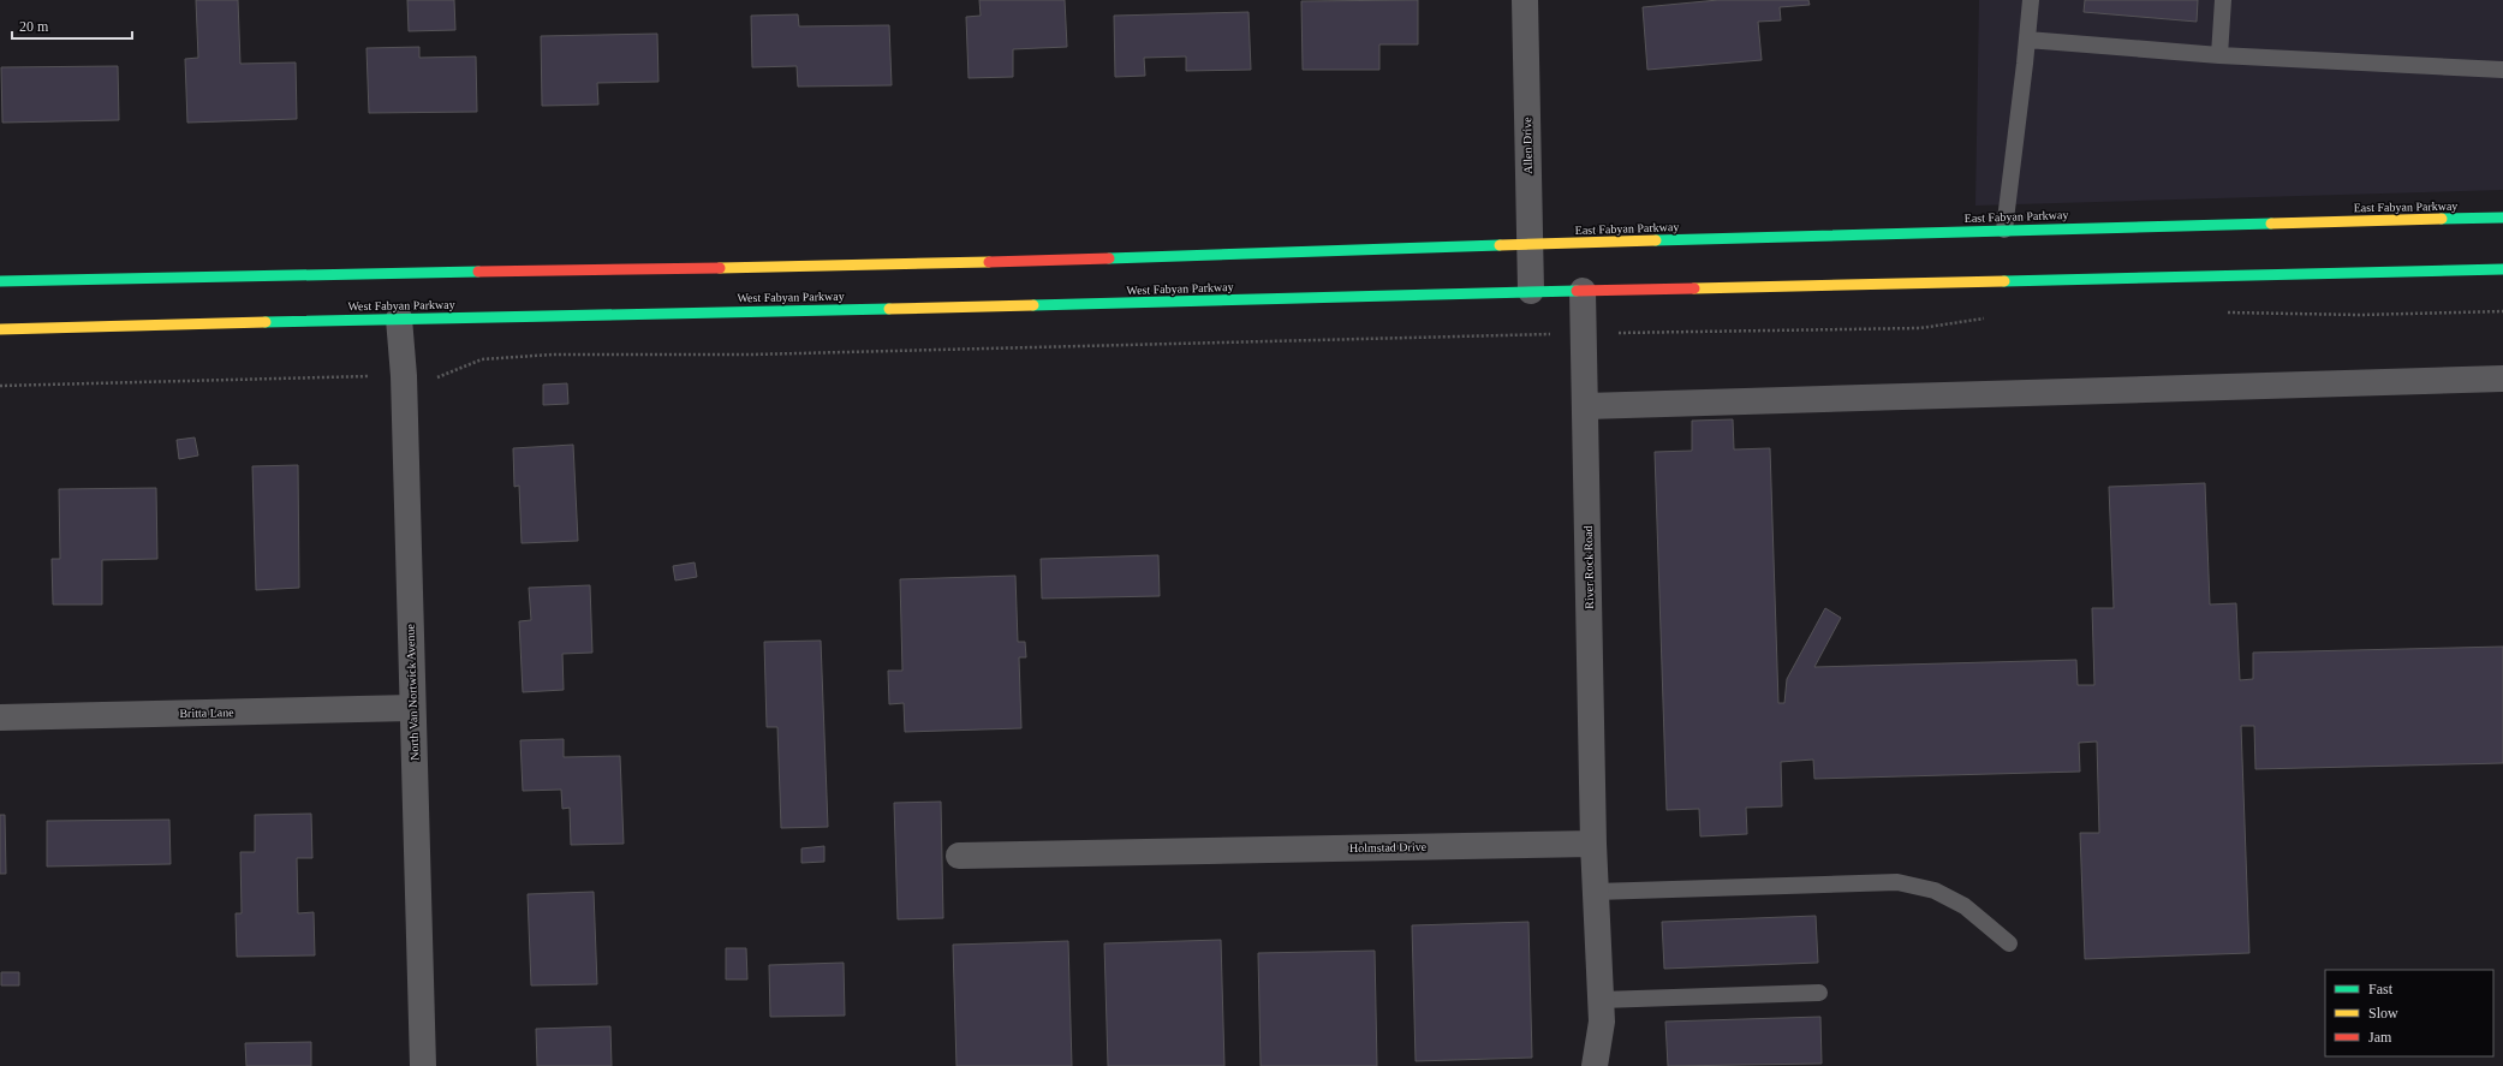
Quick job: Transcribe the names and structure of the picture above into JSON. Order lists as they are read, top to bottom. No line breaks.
{"streets":{"main road":["East Fabyan Parkway","West Fabyan Parkway"],"street":["Allen Drive","River Rock Road","North Van Nortwick Avenue","Britta Lane","Holmstad Drive"]},"crossings":[["Allen Drive","East Fabyan Parkway"],["Allen Drive","West Fabyan Parkway"],["West Fabyan Parkway","River Rock Road"],["West Fabyan Parkway","North Van Nortwick Avenue"],["River Rock Road","Holmstad Drive"],["North Van Nortwick Avenue","Britta Lane"]],"legend":["Fast","Slow","Jam"],"scale_bar":"20 m"}
